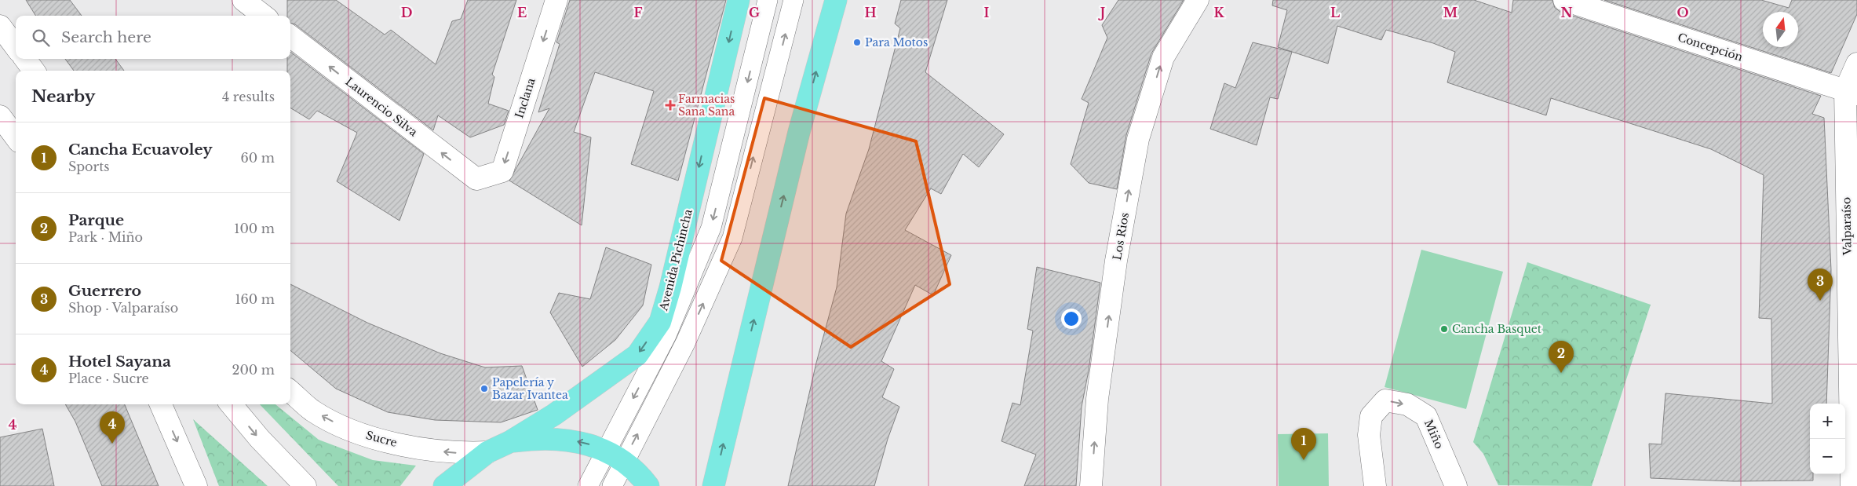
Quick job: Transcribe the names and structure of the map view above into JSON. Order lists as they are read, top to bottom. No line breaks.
{"streets":{"main road":["Avenida Pichincha"],"street":["Concepción","Inclana","Laurencio Silva","Valparaíso","Los Rios","Miño","Sucre"]},"crossings":[["Concepción","Valparaíso"],["Inclana","Laurencio Silva"],["Avenida Pichincha","Sucre"]],"one_way":["Inclana","Laurencio Silva","Los Rios","Sucre"],"places":{"other":["Para Motos","Cancha Basquet","Papelería y Bazar Ivantea"],"health":["Farmacias Sana Sana"]},"north":"top","page":{"search":"Search here","heading":["Nearby","4 results"],"list":[{"mark":"1","name":"Cancha Ecuavoley","note":"Sports","value":"60 m"},{"mark":"2","name":"Parque","note":"Park · Miño","value":"100 m"},{"mark":"3","name":"Guerrero","note":"Shop · Valparaíso","value":"160 m"},{"mark":"4","name":"Hotel Sayana","note":"Place · Sucre","value":"200 m"}],"pins":["3","2","4","1"],"map_buttons":["+","−"]},"grid":{"columns":["D","E","F","G","H","I","J","K","L","M","N","O"],"rows":["4"]}}
